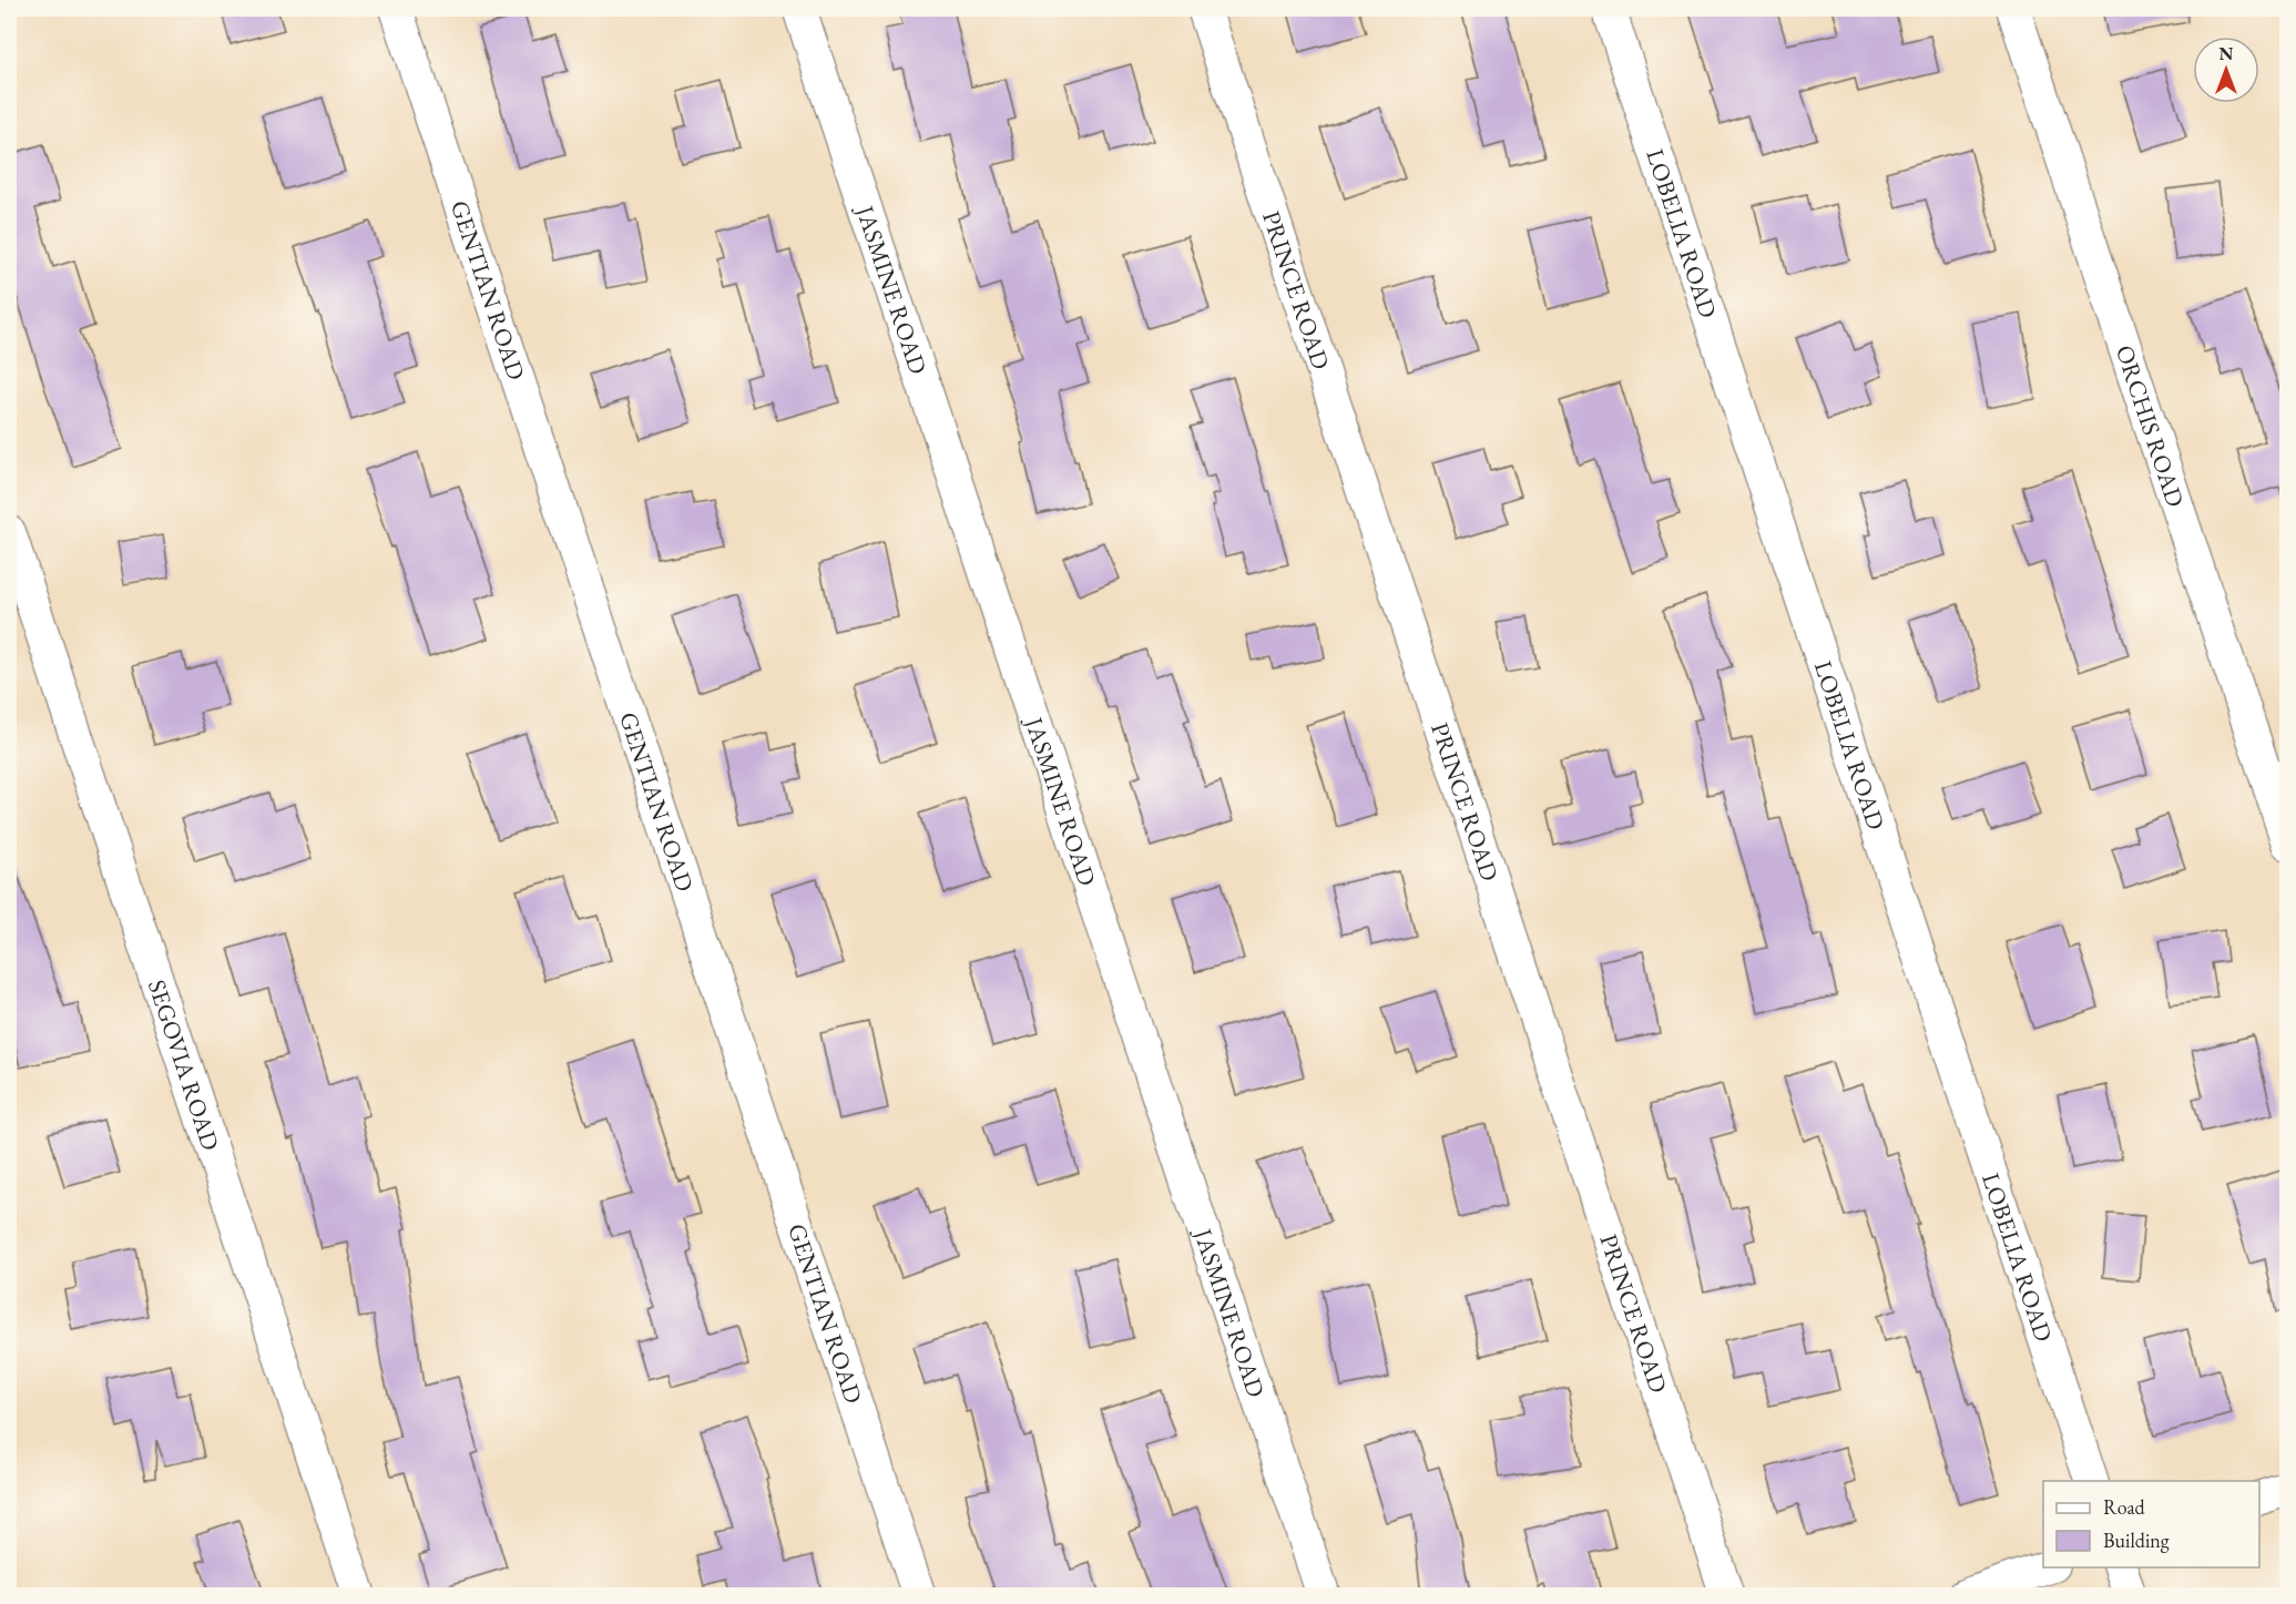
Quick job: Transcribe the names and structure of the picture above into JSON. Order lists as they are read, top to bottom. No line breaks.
{"streets":{"street":["LOBELIA ROAD","GENTIAN ROAD","JASMINE ROAD","PRINCE ROAD","ORCHIS ROAD","SEGOVIA ROAD"]},"legend":["Road","Building"],"north":"top"}
